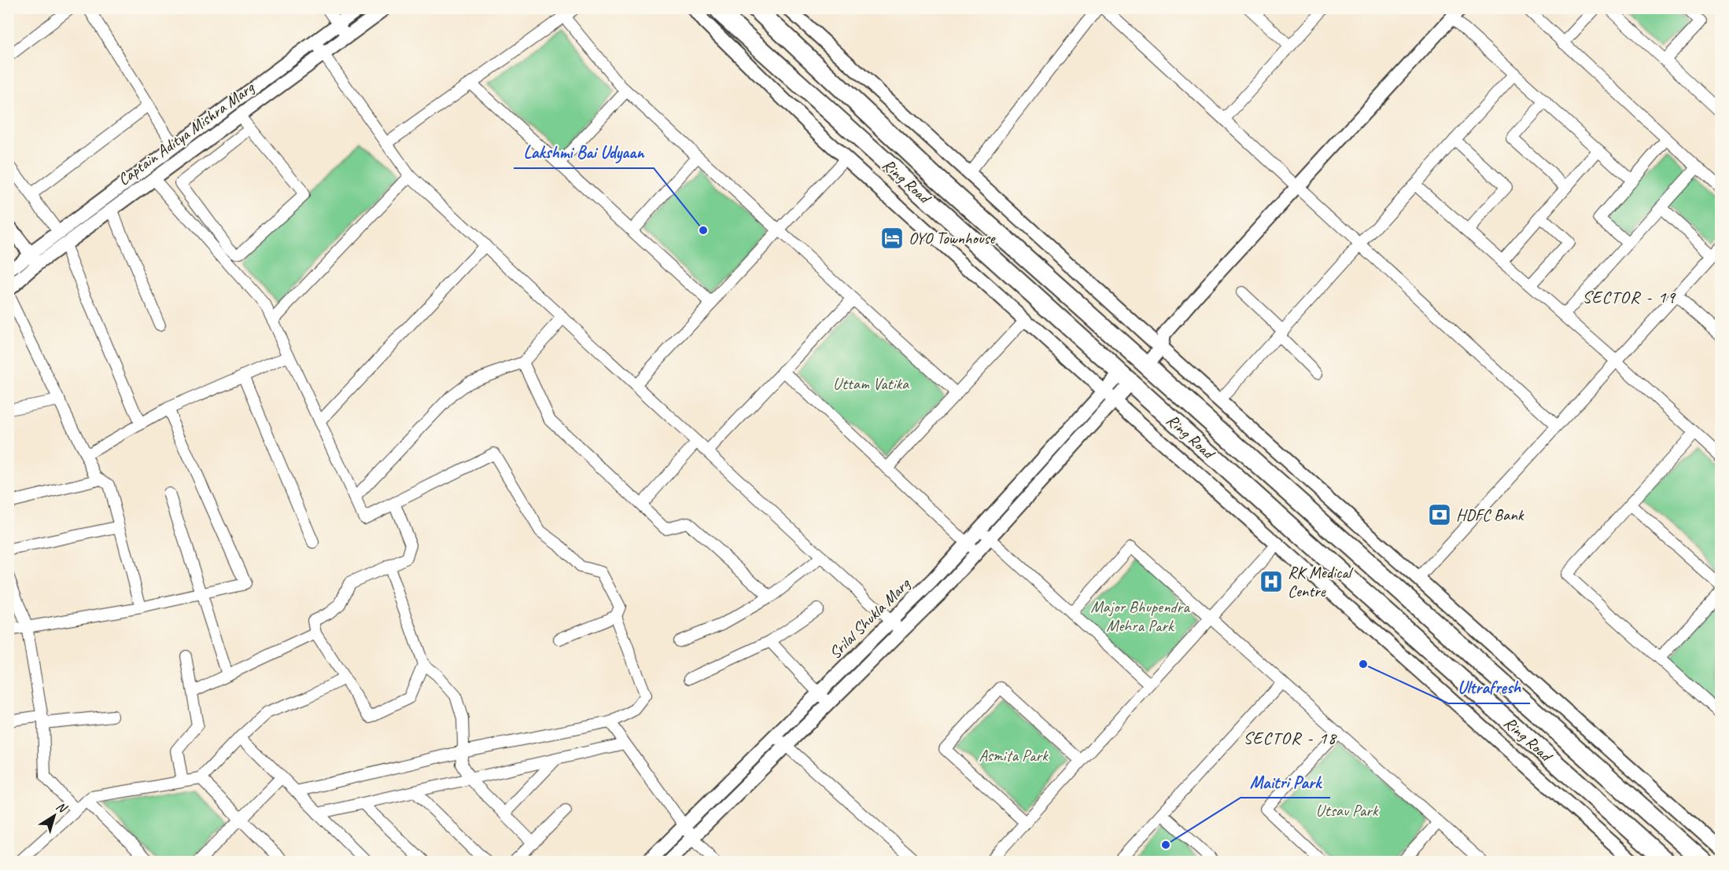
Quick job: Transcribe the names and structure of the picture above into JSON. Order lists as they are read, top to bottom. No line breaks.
{"streets":{"highway":["Ring Road"],"street":["Captain Aditya Mishra Marg","Srilal Shukla Marg"]},"crossings":[["Ring Road","Srilal Shukla Marg"]],"districts":["SECTOR - 19","SECTOR - 18"],"parks":["Uttam Vatika","Major Bhupendra Mehra Park","Asmita Park","Utsav Park"],"places":{"other":["Lakshmi Bai Udyaan","Ultrafresh","Maitri Park"],"hotel":["OYO Townhouse"],"bank":["HDFC Bank"],"hospital":["RK Medical Centre"]},"north":"top right"}
